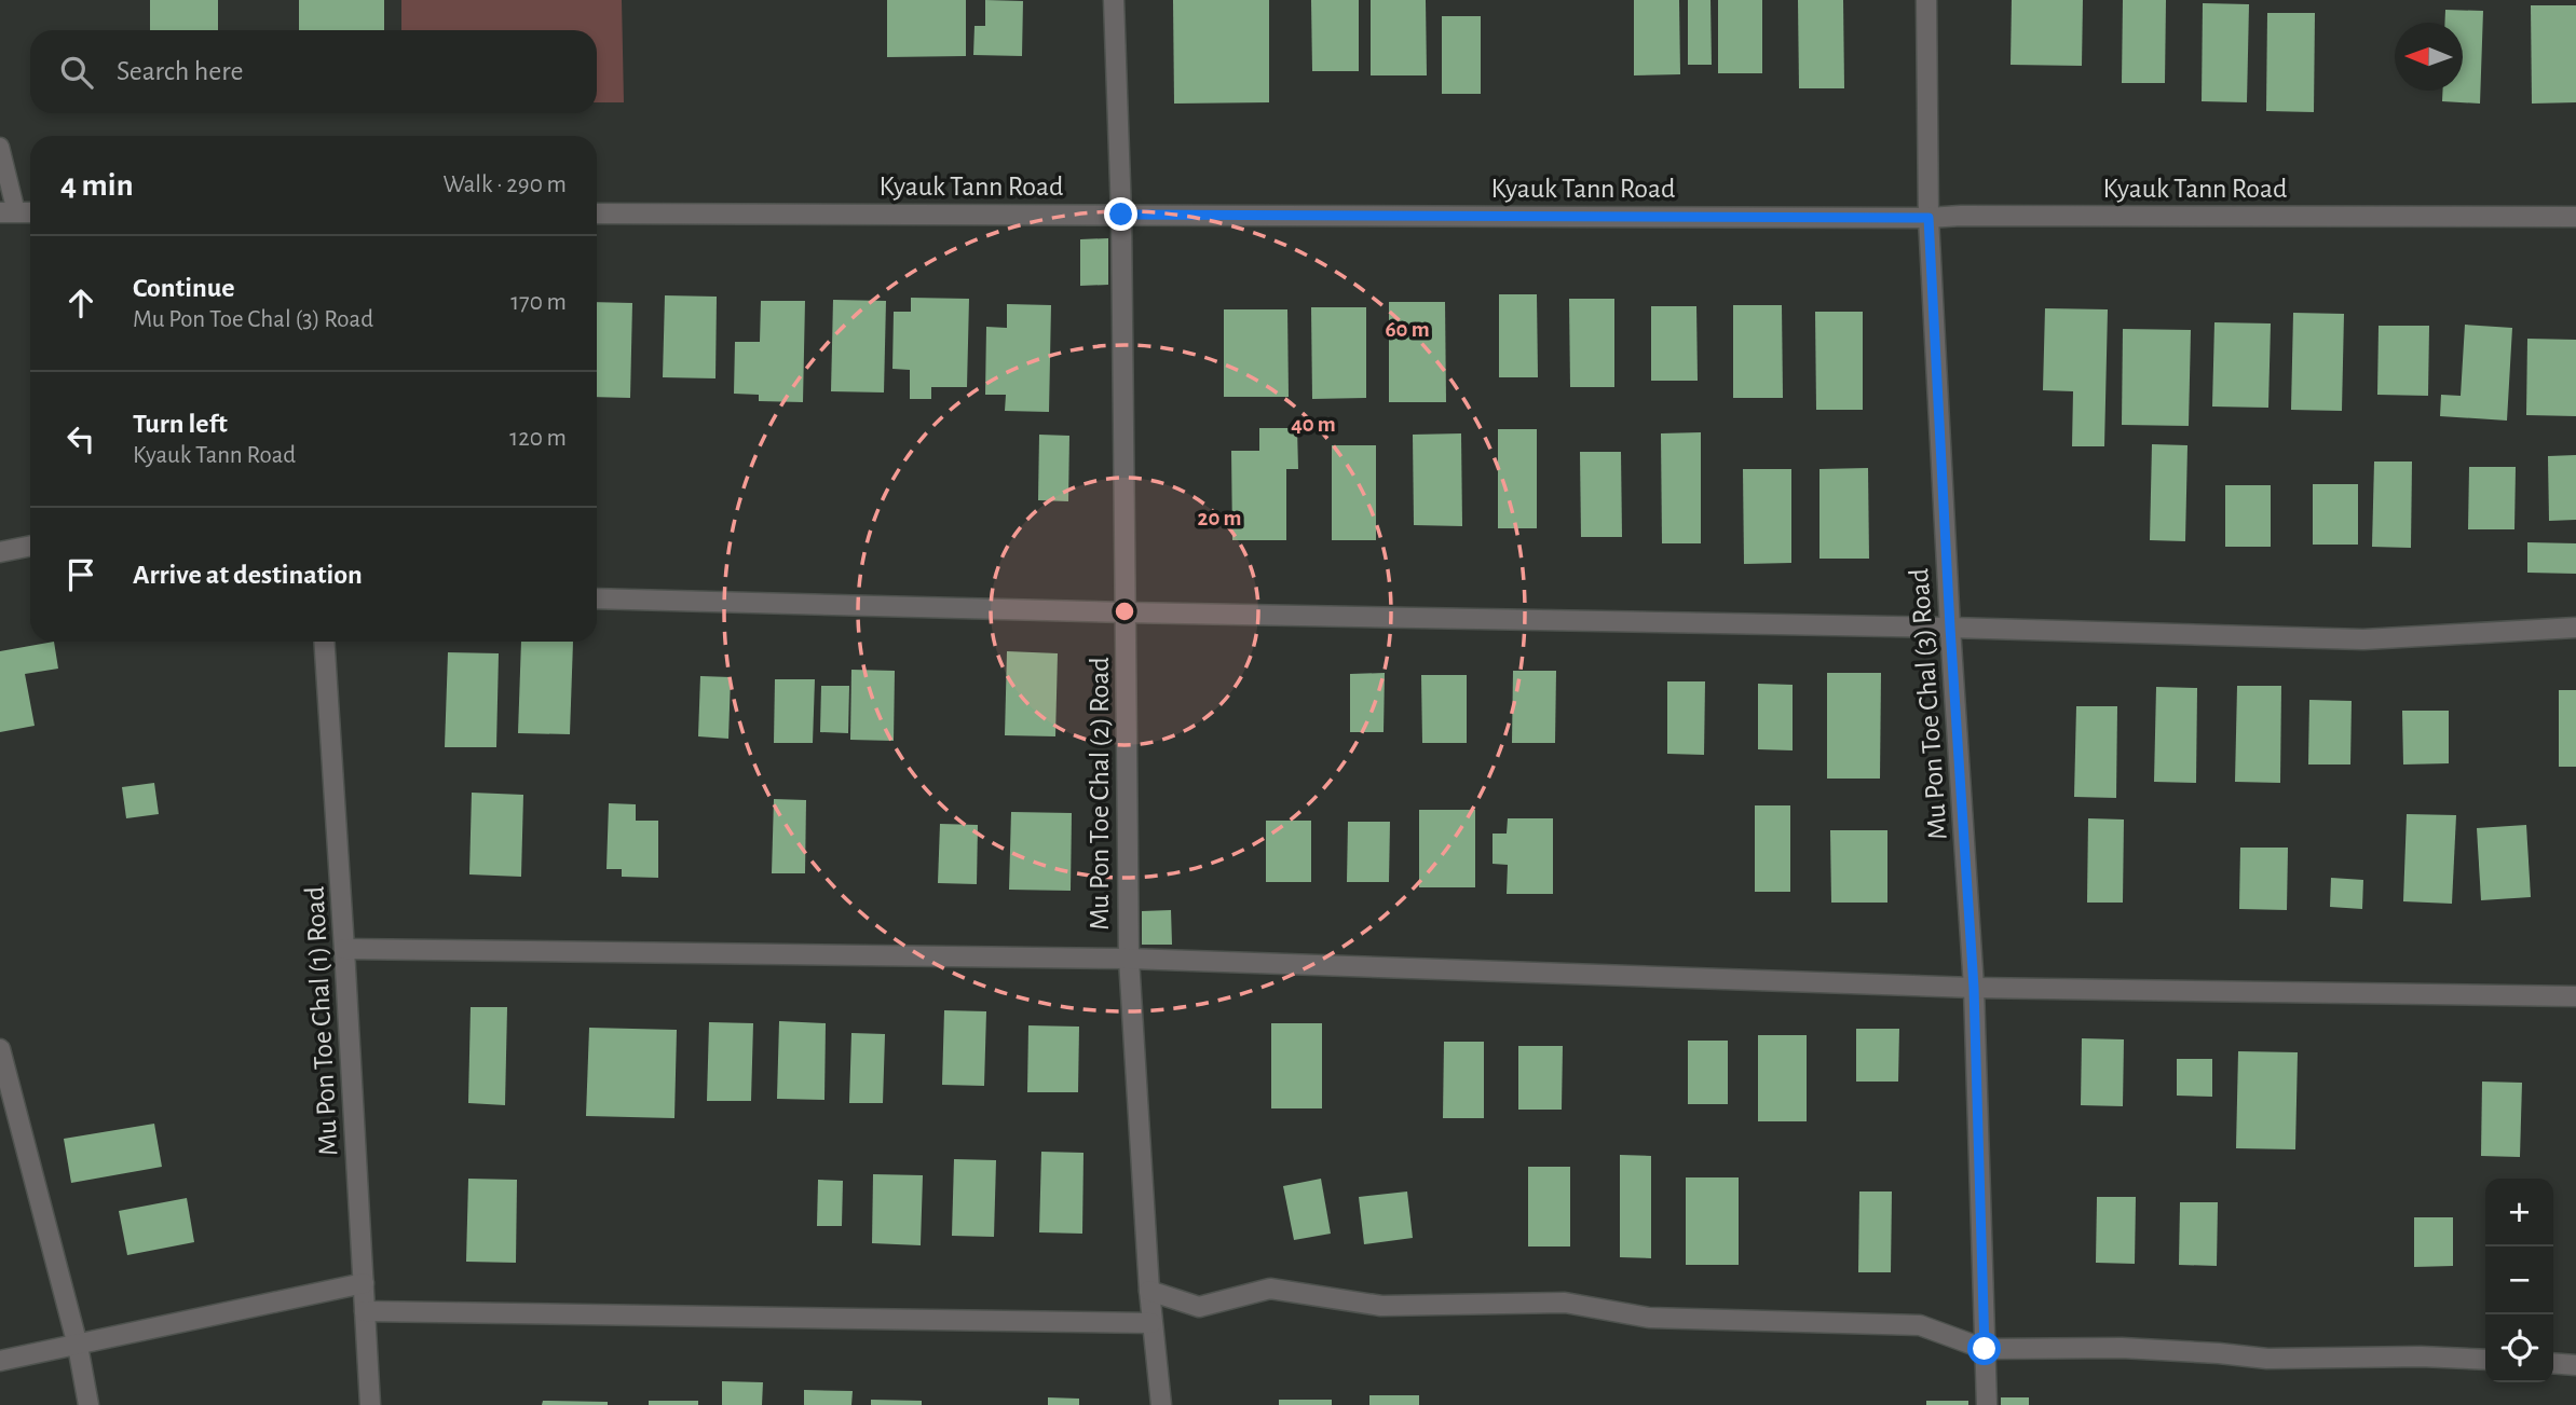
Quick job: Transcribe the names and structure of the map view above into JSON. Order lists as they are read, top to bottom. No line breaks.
{"streets":{"street":["Kyauk Tann Road","Mu Pon Toe Chal (3) Road","Mu Pon Toe Chal (2) Road","Mu Pon Toe Chal (1) Road"]},"crossings":[["Kyauk Tann Road","Mu Pon Toe Chal (3) Road"],["Kyauk Tann Road","Mu Pon Toe Chal (2) Road"]],"north":"left","page":{"search":"Search here","heading":["4 min","Walk · 290 m"],"list":[["Continue","Mu Pon Toe Chal (3) Road","170 m"],["Turn left","Kyauk Tann Road","120 m"],"Arrive at destination"],"map_buttons":["+","−"]},"rings":["60 m","40 m","20 m"]}
